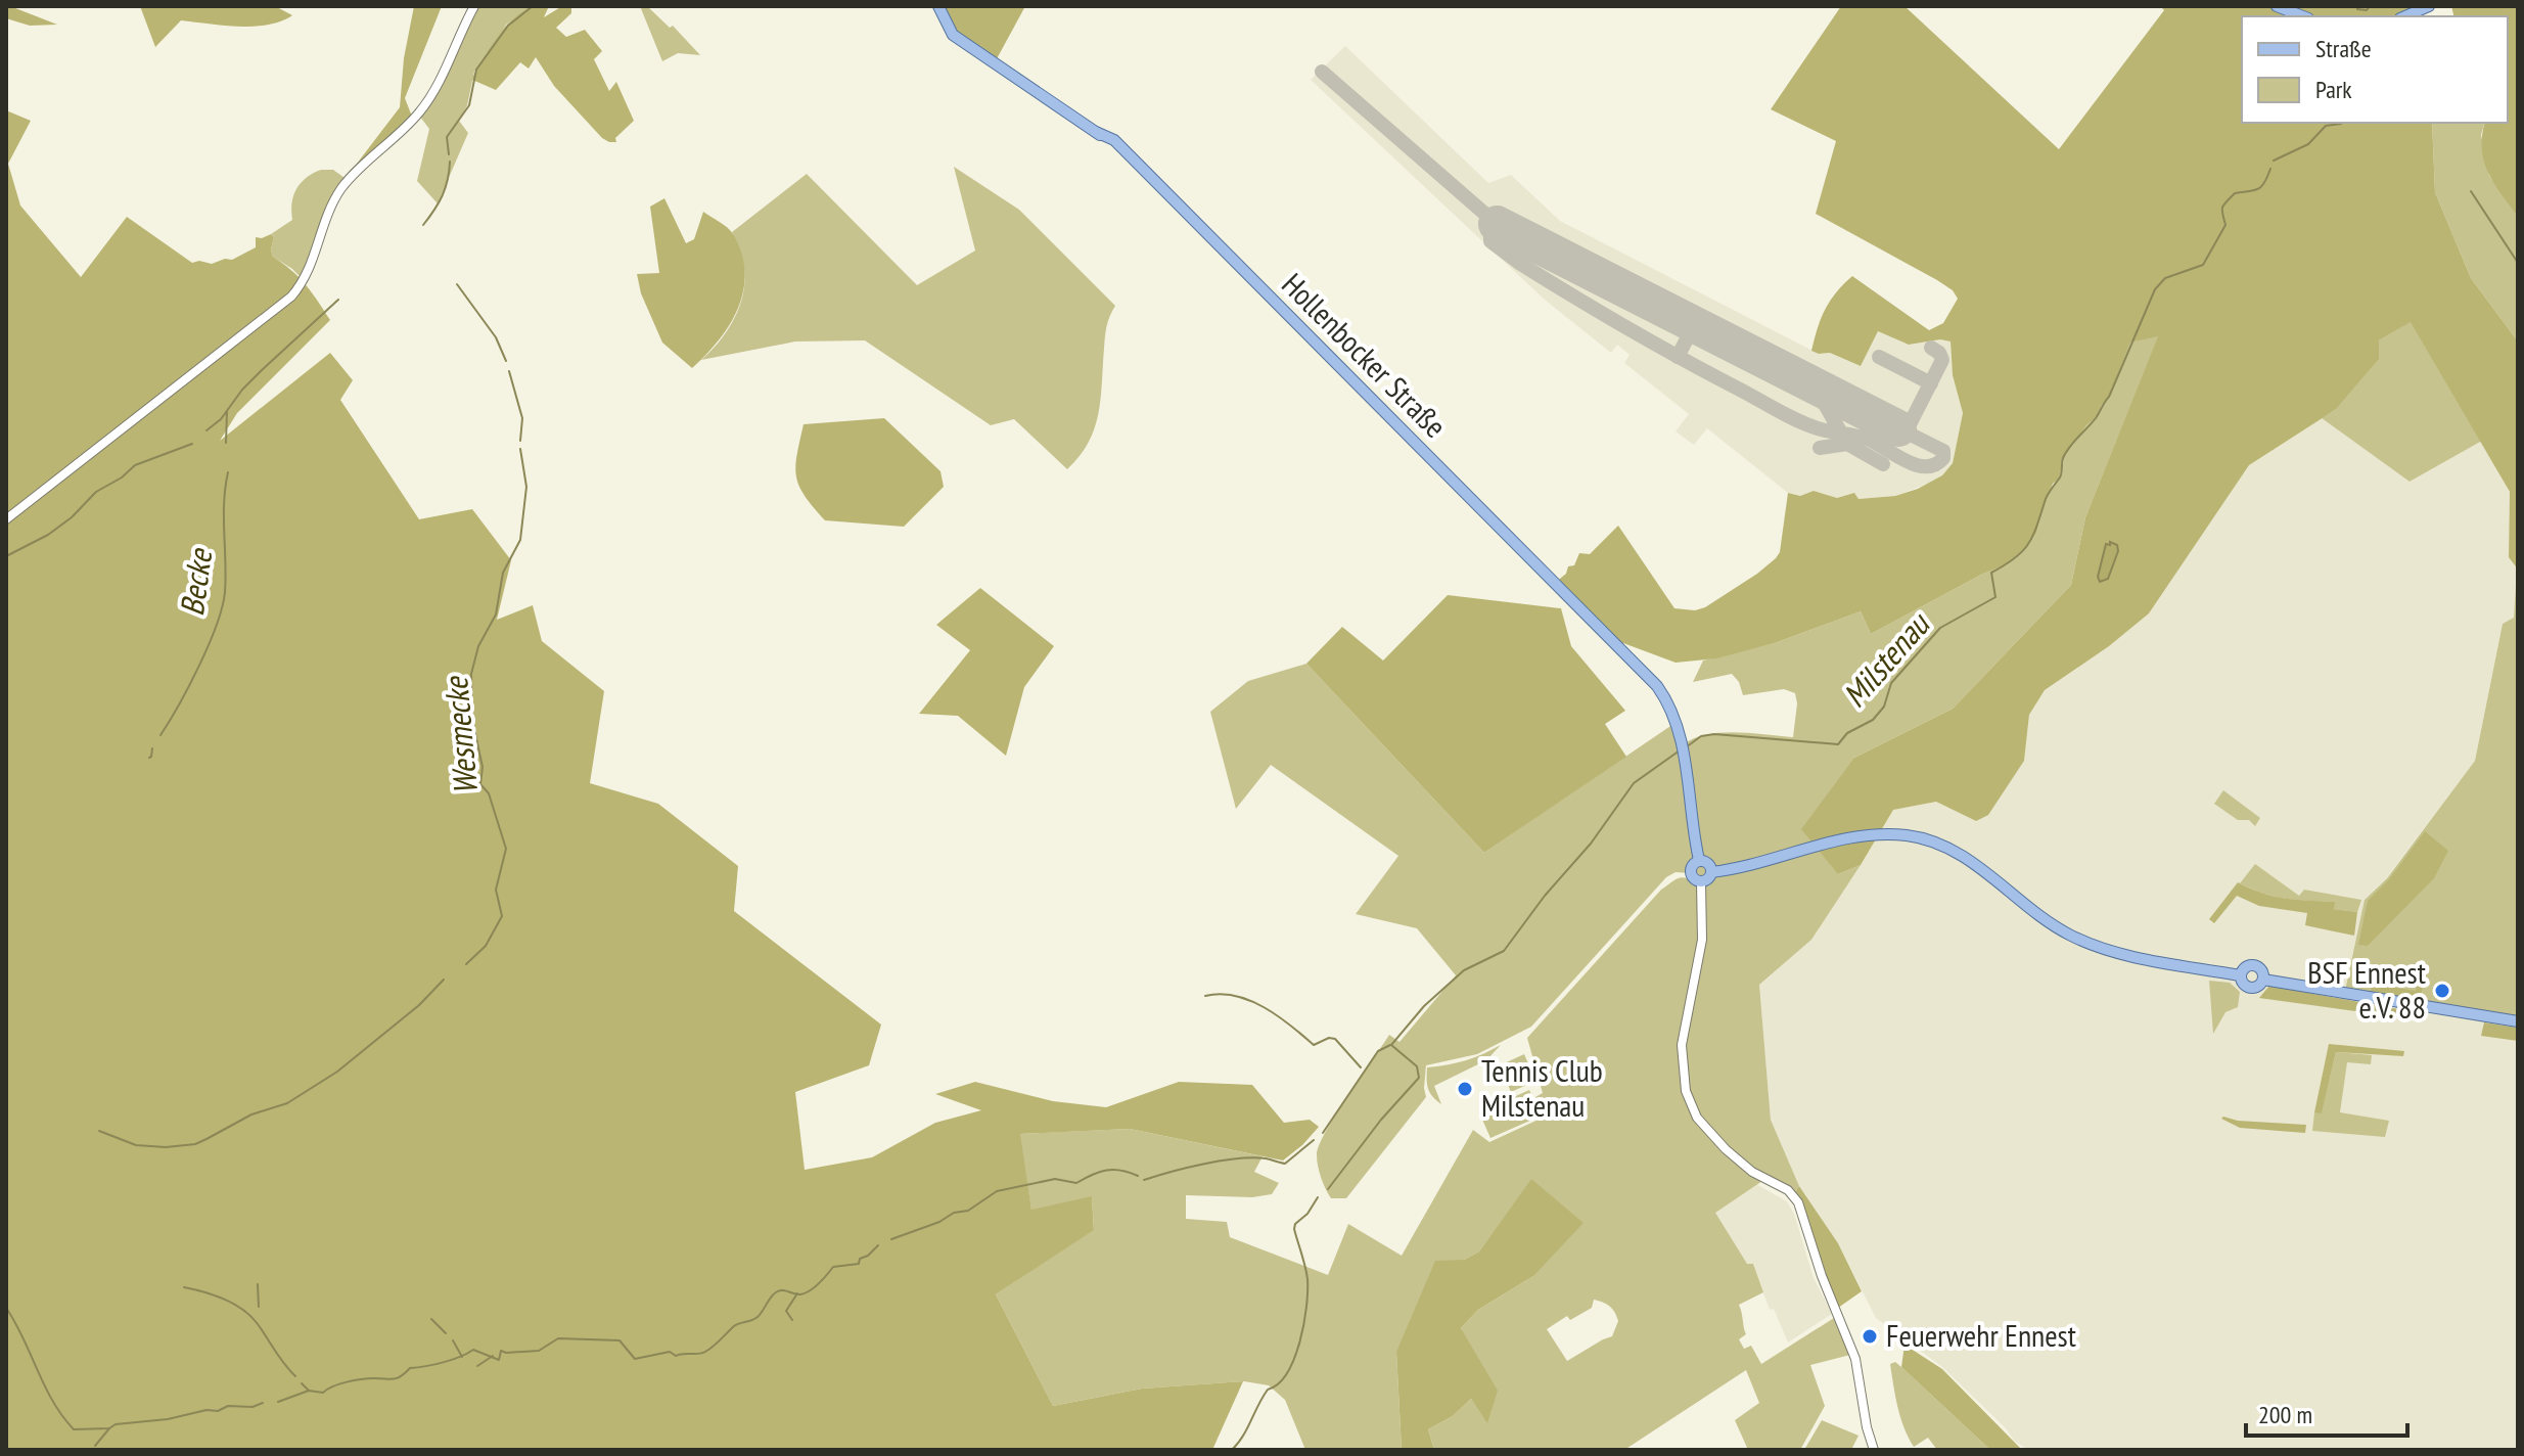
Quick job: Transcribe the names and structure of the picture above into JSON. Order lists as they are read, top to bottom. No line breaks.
{"streets":{"main road":["Hollenbocker Straße"]},"water":["Becke","Milstenau","Wesmecke"],"places":["BSF Ennest e.V. 88","Tennis Club Milstenau","Feuerwehr Ennest"],"legend":["Straße","Park"],"scale_bar":"200 m"}
